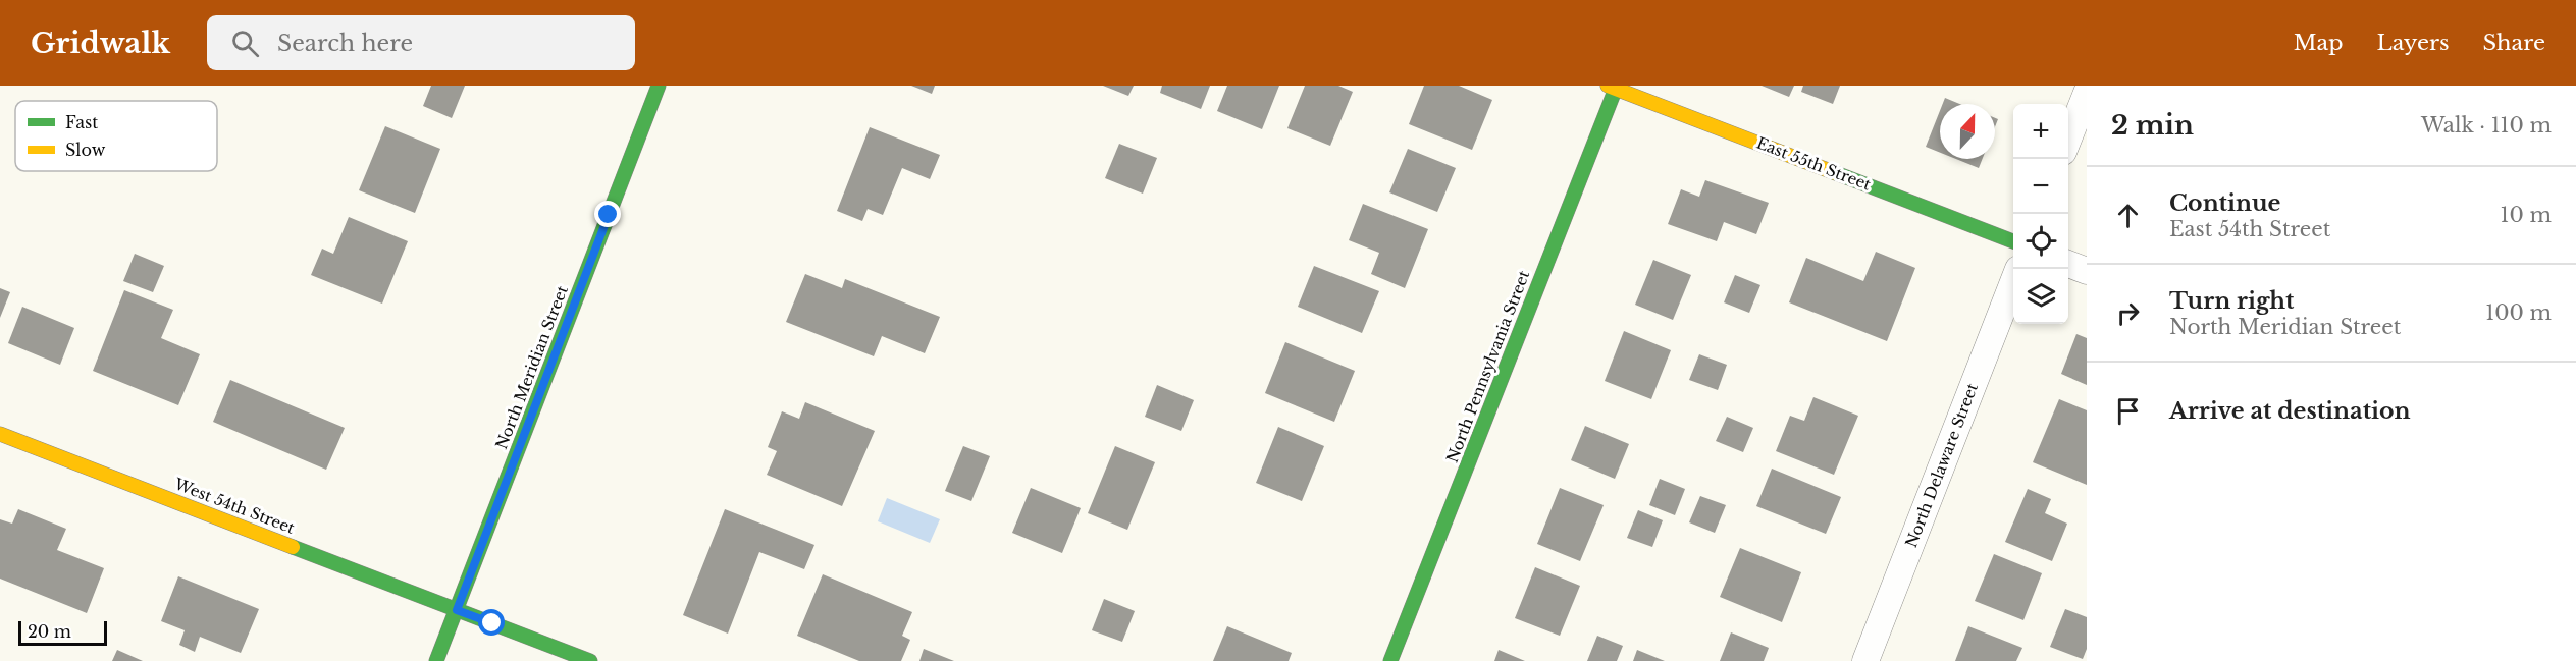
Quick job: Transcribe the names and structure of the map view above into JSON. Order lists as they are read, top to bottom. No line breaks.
{"streets":{"street":["East 55th Street","North Pennsylvania Street","North Meridian Street","North Delaware Street","West 54th Street"]},"crossings":[["East 55th Street","North Pennsylvania Street"],["North Meridian Street","West 54th Street"]],"legend":["Fast","Slow"],"scale_bar":"20 m","north":"top","page":{"header":"Gridwalk","search":"Search here","nav":["Map","Layers","Share"],"heading":["2 min","Walk · 110 m"],"map_buttons":["+","−"],"list":[["Continue","East 54th Street","10 m"],["Turn right","North Meridian Street","100 m"],"Arrive at destination"],"scale":"20 m"}}
